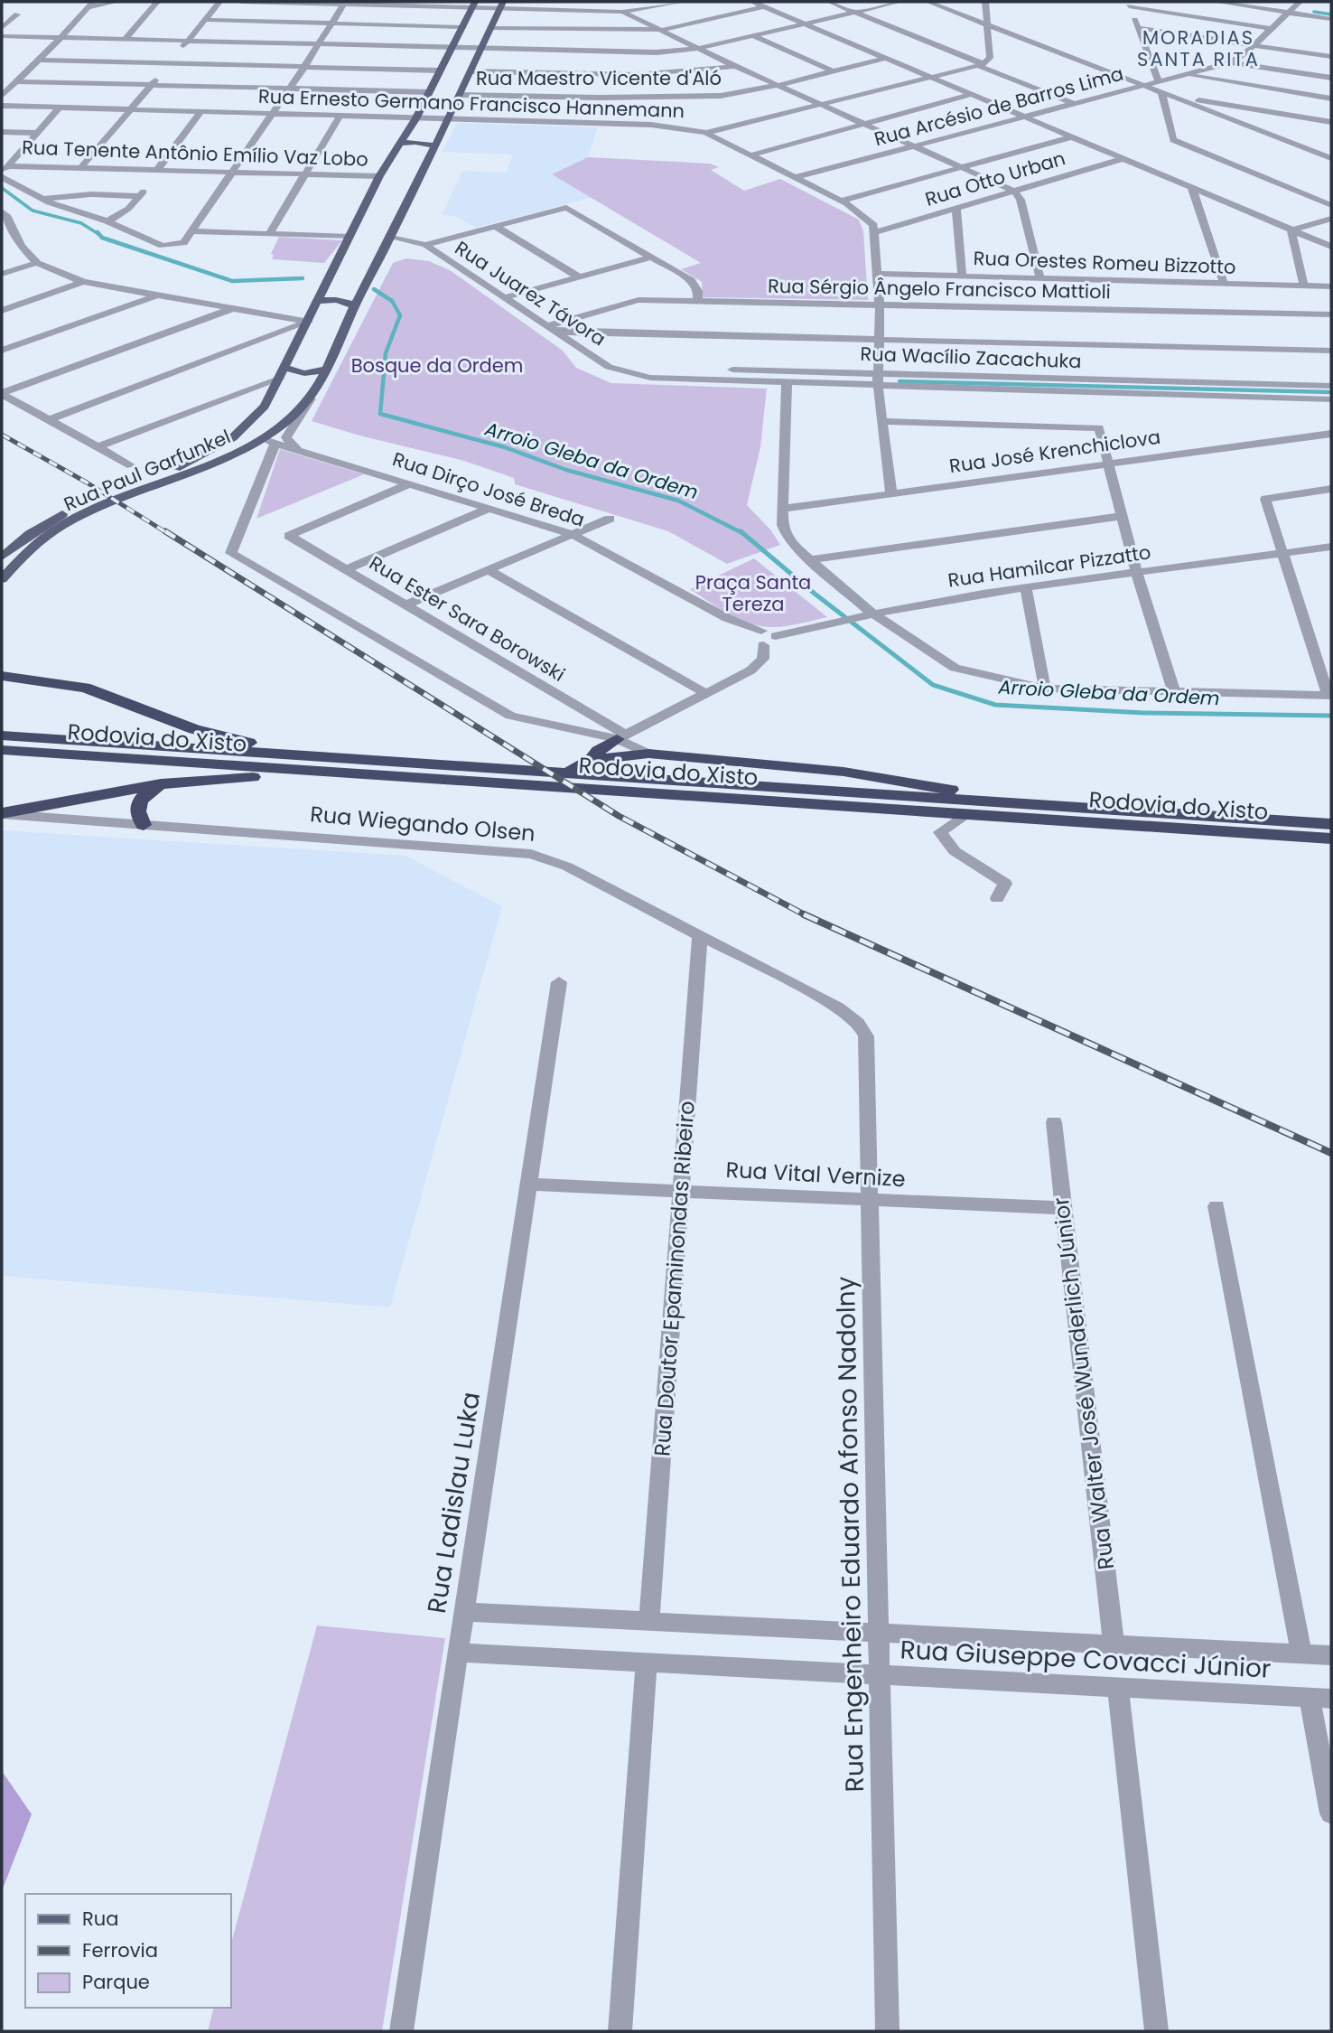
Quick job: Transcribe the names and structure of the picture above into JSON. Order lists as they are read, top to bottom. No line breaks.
{"streets":{"highway":["Rodovia do Xisto"],"main road":["Rua Paul Garfunkel"],"street":["Rua Maestro Vicente d'Aló","Rua Ernesto Germano Francisco Hannemann","Rua Arcésio de Barros Lima","Rua Tenente Antônio Emílio Vaz Lobo","Rua Otto Urban","Rua Orestes Romeu Bizzotto","Rua Sérgio Ângelo Francisco Mattioli","Rua Juarez Távora","Rua Wacílio Zacachuka","Rua José Krenchiclova","Rua Dirço José Breda","Rua Hamilcar Pizzatto","Rua Ester Sara Borowski","Rua Wiegando Olsen","Rua Vital Vernize","Rua Doutor Epaminondas Ribeiro","Rua Walter José Wunderlich Júnior","Rua Ladislau Luka","Rua Engenheiro Eduardo Afonso Nadolny","Rua Giuseppe Covacci Júnior"]},"crossings":[["Rua Maestro Vicente d'Aló","Rua Ernesto Germano Francisco Hannemann"],["Rua Maestro Vicente d'Aló","Rua Paul Garfunkel"],["Rua Ernesto Germano Francisco Hannemann","Rua Arcésio de Barros Lima"],["Rua Ernesto Germano Francisco Hannemann","Rua Otto Urban"],["Rua Ernesto Germano Francisco Hannemann","Rua Paul Garfunkel"],["Rua Tenente Antônio Emílio Vaz Lobo","Rua Paul Garfunkel"],["Rua Sérgio Ângelo Francisco Mattioli","Rua Juarez Távora"],["Rua Juarez Távora","Rua Wacílio Zacachuka"],["Rua Juarez Távora","Rua Paul Garfunkel"],["Rua Paul Garfunkel","Rua Dirço José Breda"],["Rua Dirço José Breda","Rua Hamilcar Pizzatto"],["Rua Dirço José Breda","Rua Ester Sara Borowski"],["Rua Wiegando Olsen","Rua Doutor Epaminondas Ribeiro"],["Rua Wiegando Olsen","Rua Engenheiro Eduardo Afonso Nadolny"],["Rua Vital Vernize","Rua Doutor Epaminondas Ribeiro"],["Rua Vital Vernize","Rua Walter José Wunderlich Júnior"],["Rua Vital Vernize","Rua Ladislau Luka"],["Rua Vital Vernize","Rua Engenheiro Eduardo Afonso Nadolny"],["Rua Doutor Epaminondas Ribeiro","Rua Giuseppe Covacci Júnior"],["Rua Walter José Wunderlich Júnior","Rua Giuseppe Covacci Júnior"],["Rua Ladislau Luka","Rua Giuseppe Covacci Júnior"],["Rua Engenheiro Eduardo Afonso Nadolny","Rua Giuseppe Covacci Júnior"]],"districts":["MORADIAS SANTA RITA"],"water":["Arroio Gleba da Ordem"],"parks":["Bosque da Ordem","Praça Santa Tereza"],"legend":["Rua","Ferrovia","Parque"]}
